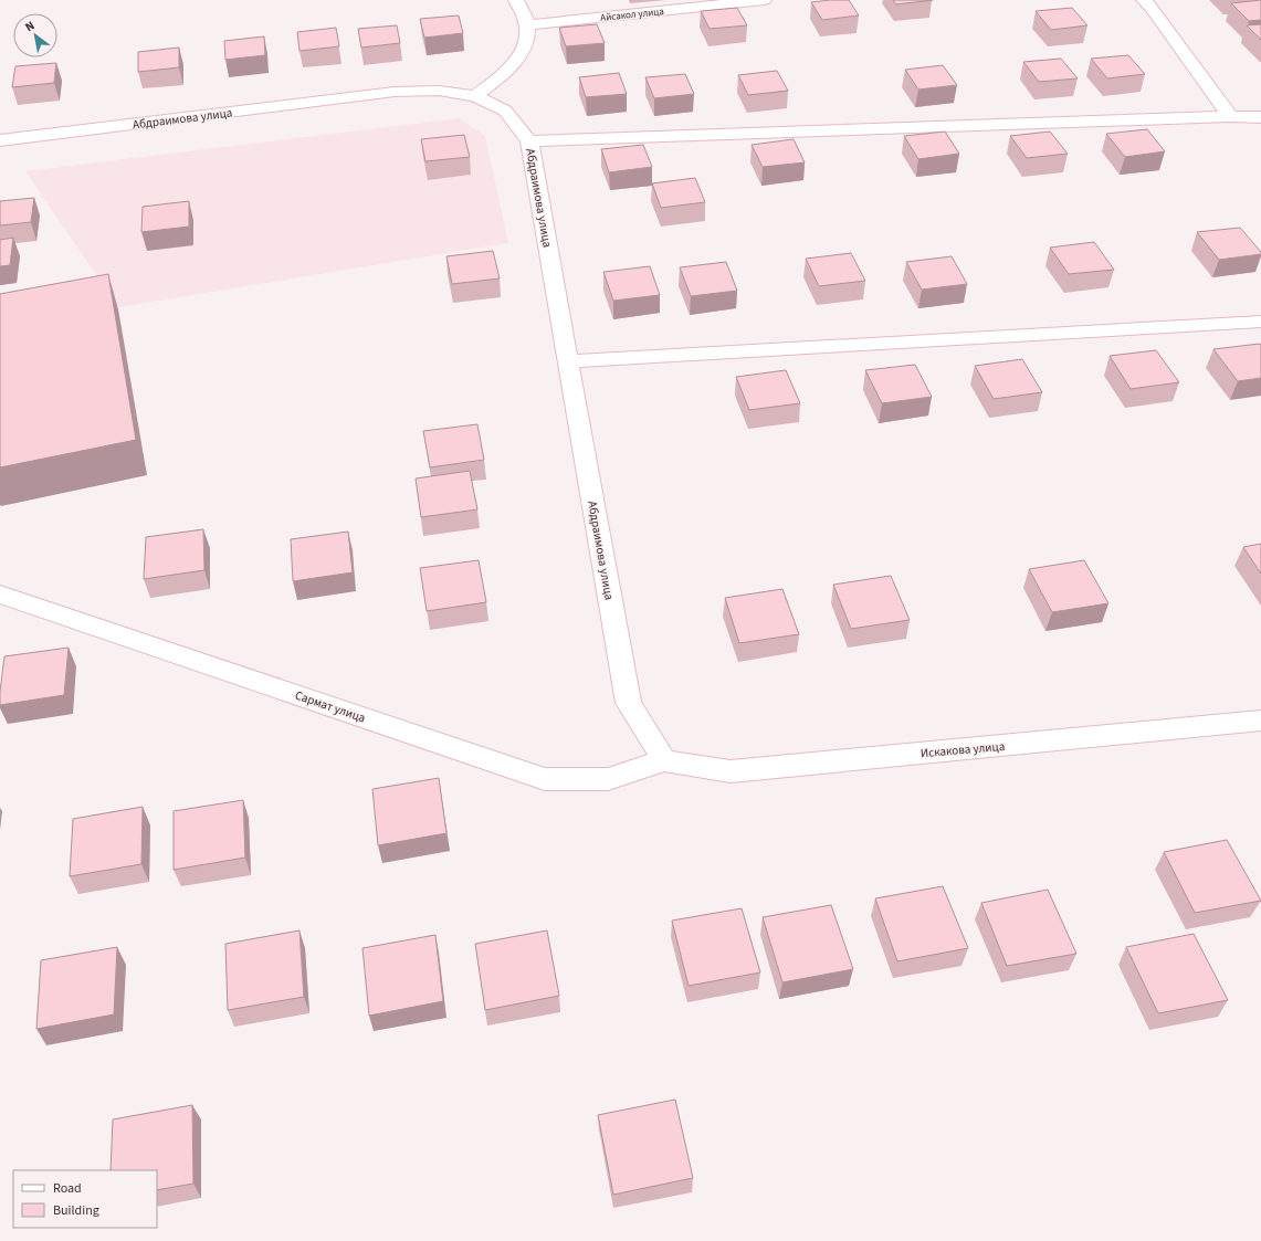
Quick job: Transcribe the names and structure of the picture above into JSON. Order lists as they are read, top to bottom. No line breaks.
{"streets":{"street":["Айсакол улица","Абдраимова улица","Сармат улица","Искакова улица"]},"crossings":[["Абдраимова улица","Сармат улица"],["Абдраимова улица","Искакова улица"],["Сармат улица","Искакова улица"]],"legend":["Road","Building"],"north":"top left"}
